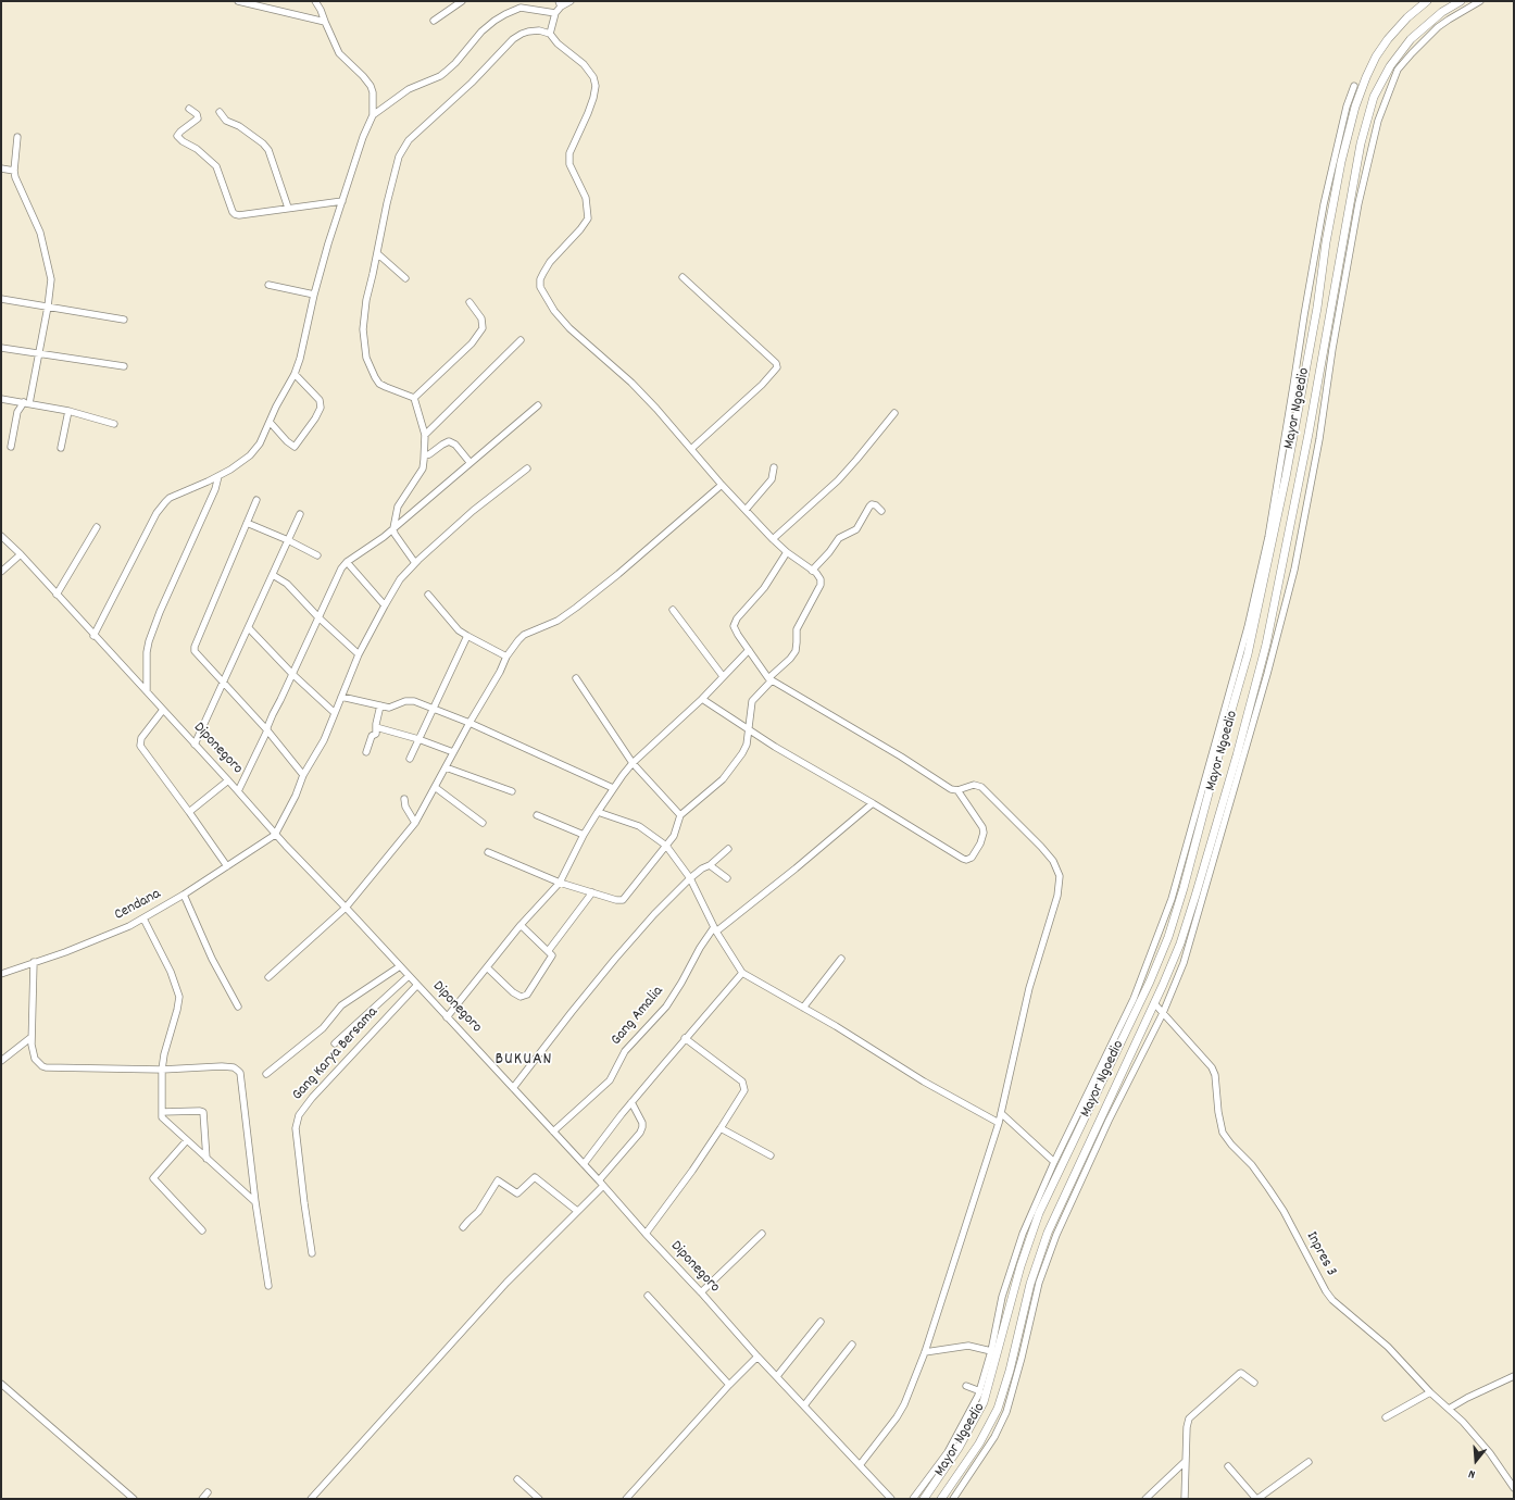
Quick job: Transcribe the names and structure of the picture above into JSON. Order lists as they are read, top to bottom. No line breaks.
{"streets":{"street":["Mayor Ngoedio","Diponegoro","Cendana","Gang Amalia","Gang Karya Bersama","Inpres 3"]},"crossings":[["Mayor Ngoedio","Inpres 3"],["Diponegoro","Cendana"],["Diponegoro","Gang Amalia"],["Diponegoro","Gang Karya Bersama"]],"districts":["BUKUAN"],"north":"bottom"}
